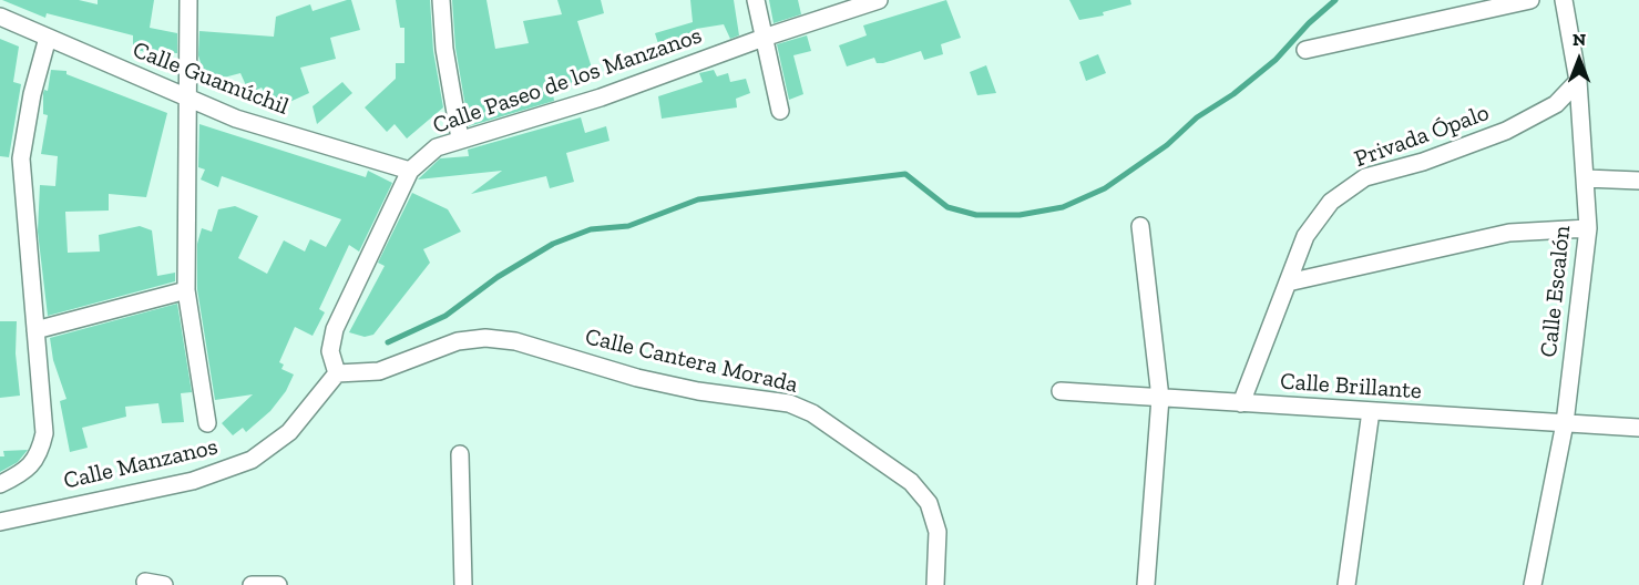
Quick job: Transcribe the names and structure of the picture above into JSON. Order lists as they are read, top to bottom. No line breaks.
{"streets":{"street":["Calle Guamúchil","Calle Paseo de los Manzanos","Privada Ópalo","Calle Escalón","Calle Cantera Morada","Calle Brillante","Calle Manzanos"]},"crossings":[["Calle Guamúchil","Calle Paseo de los Manzanos"],["Calle Paseo de los Manzanos","Calle Cantera Morada"],["Calle Paseo de los Manzanos","Calle Manzanos"],["Privada Ópalo","Calle Escalón"],["Privada Ópalo","Calle Brillante"],["Calle Escalón","Calle Brillante"],["Calle Cantera Morada","Calle Manzanos"]],"north":"top"}
